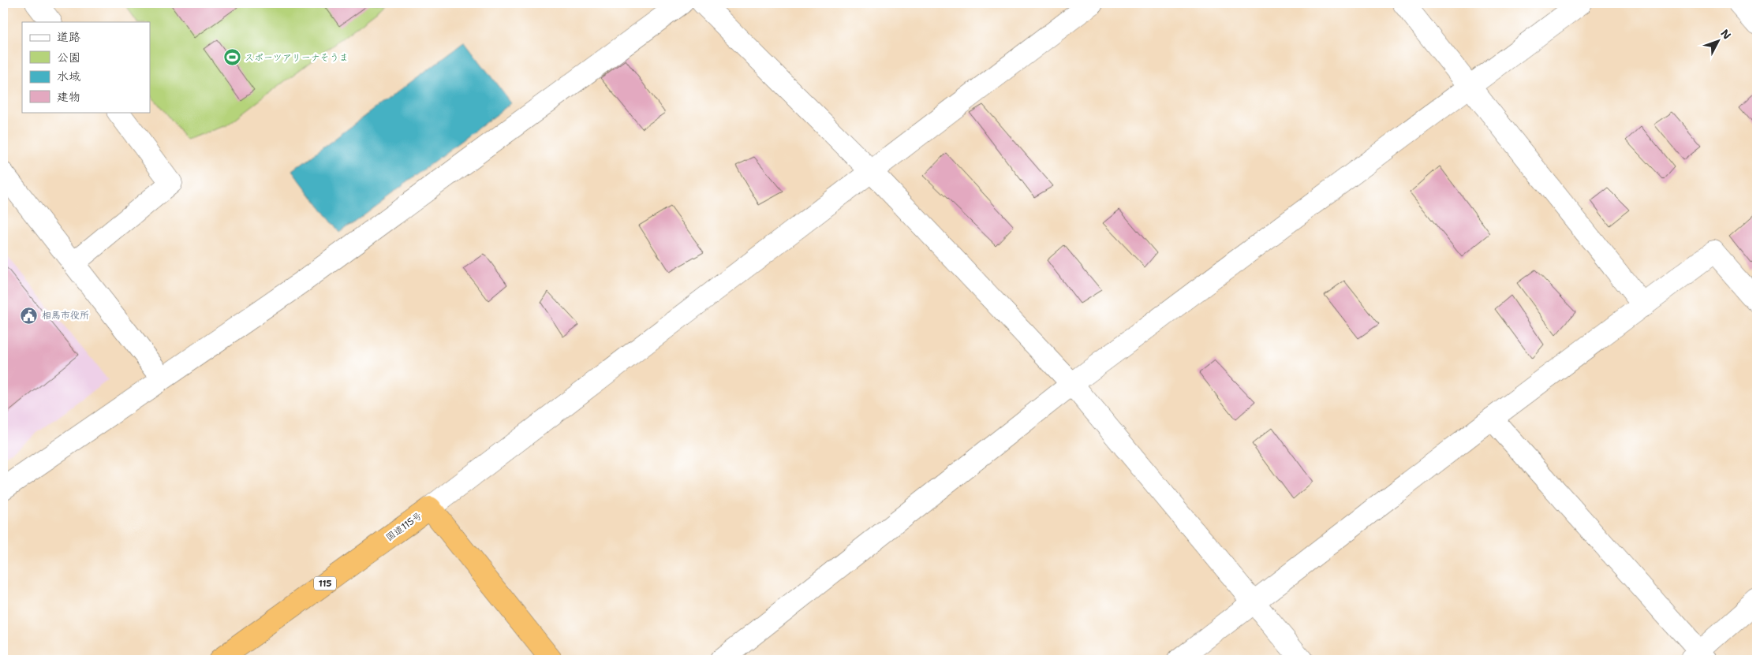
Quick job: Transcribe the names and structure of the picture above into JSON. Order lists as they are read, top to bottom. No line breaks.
{"streets":{"highway":["国道115号","115"]},"places":{"sports":["スポーツアリーナそうま"],"public building":["相馬市役所"]},"legend":["道路","公園","水域","建物"],"north":"top right"}
